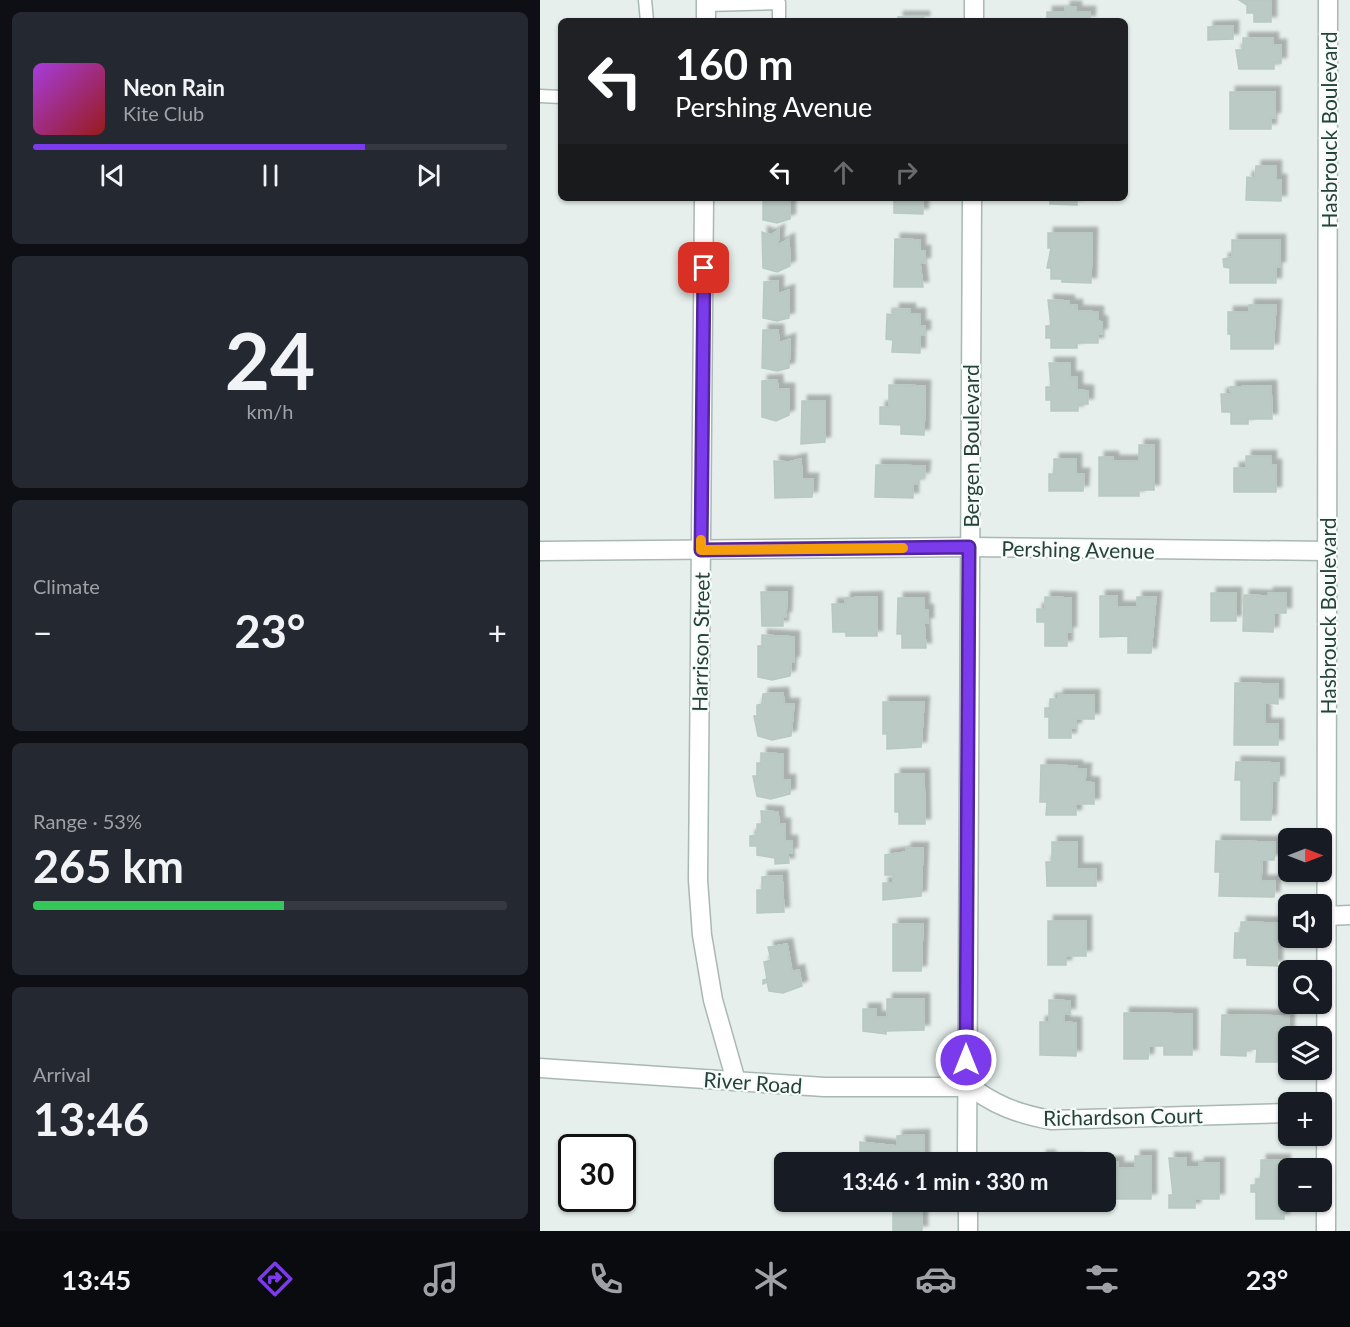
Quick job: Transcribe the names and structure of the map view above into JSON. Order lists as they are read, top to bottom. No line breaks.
{"streets":{"street":["Hasbrouck Boulevard","Bergen Boulevard","Pershing Avenue","Harrison Street","River Road","Richardson Court"]},"crossings":[["Hasbrouck Boulevard","Pershing Avenue"],["Bergen Boulevard","Pershing Avenue"],["Bergen Boulevard","River Road"],["Bergen Boulevard","Richardson Court"],["Pershing Avenue","Harrison Street"],["Harrison Street","River Road"],["River Road","Richardson Court"]],"north":"right","page":{"turn":["160 m","Pershing Avenue"],"song":["Neon Rain","Kite Club"],"tile":[["24","km/h"],"Climate",["Range · 53%","265 km"],["Arrival","13:46"]],"heat":["−","23°","+"],"map_buttons":["+","−"],"limit":"30","trip":"13:46 · 1 min · 330 m","tabs":["13:45","23°"]}}
